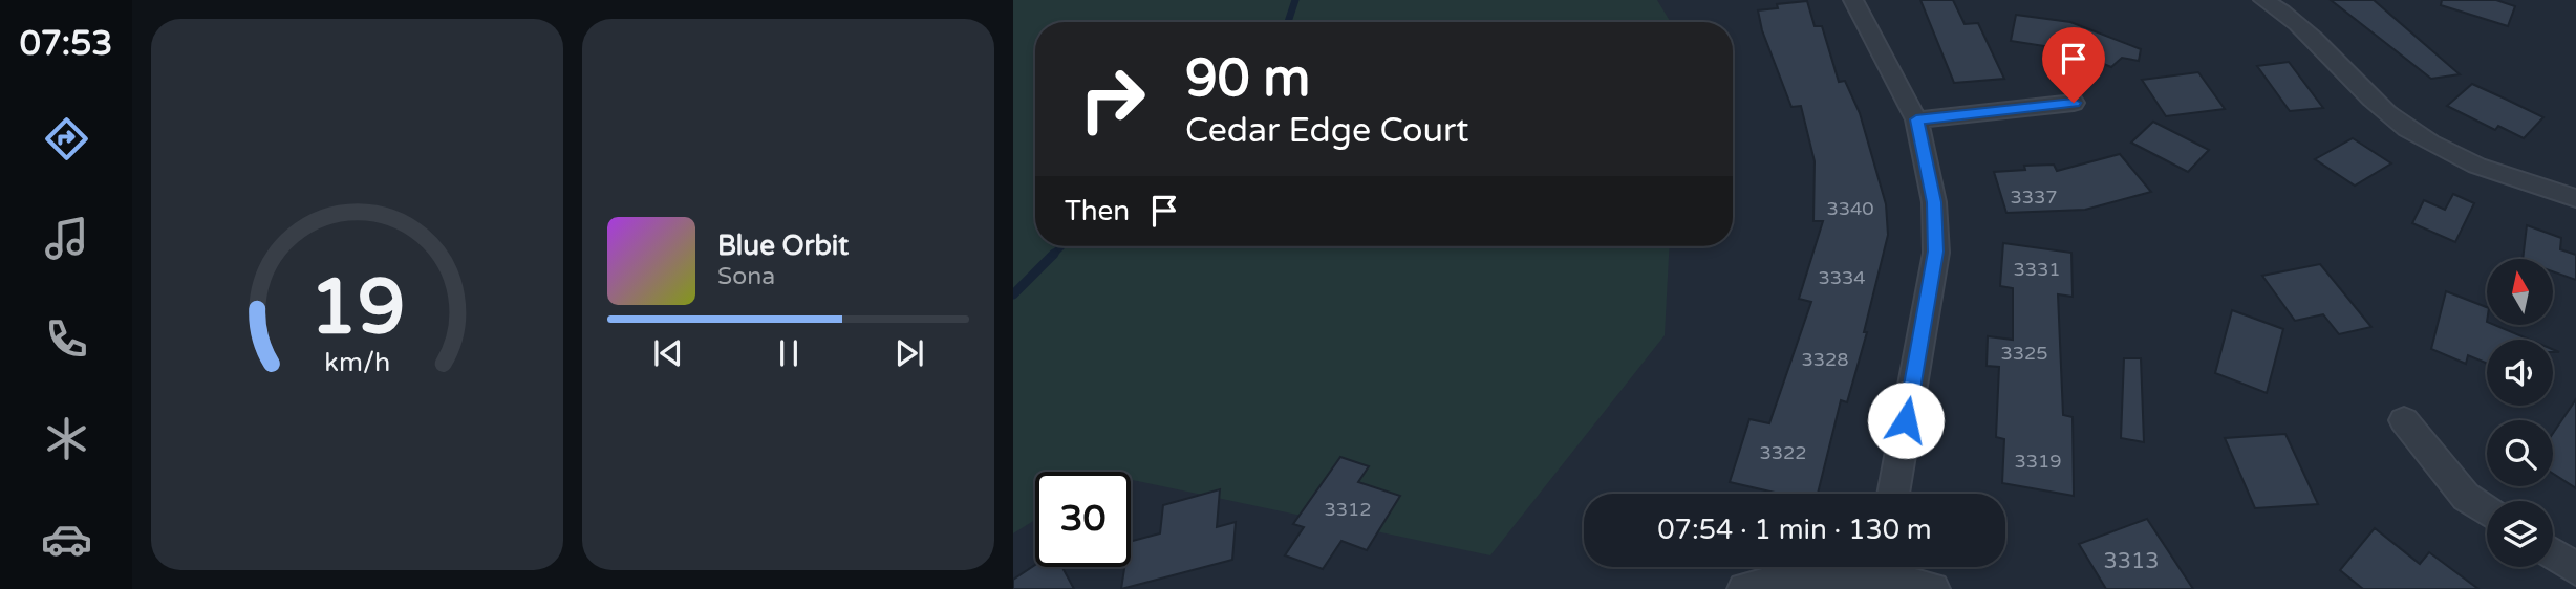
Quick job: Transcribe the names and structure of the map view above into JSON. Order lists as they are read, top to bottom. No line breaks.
{"house_numbers":["3337","3340","3331","3334","3325","3328","3322","3319","3312","3313"],"north":"top","page":{"tabs":"07:53","turn":["90 m","Cedar Edge Court"],"then":"Then","song":["Blue Orbit","Sona"],"limit":"30","trip":"07:54 · 1 min · 130 m","gauge":["19","km/h"]}}
